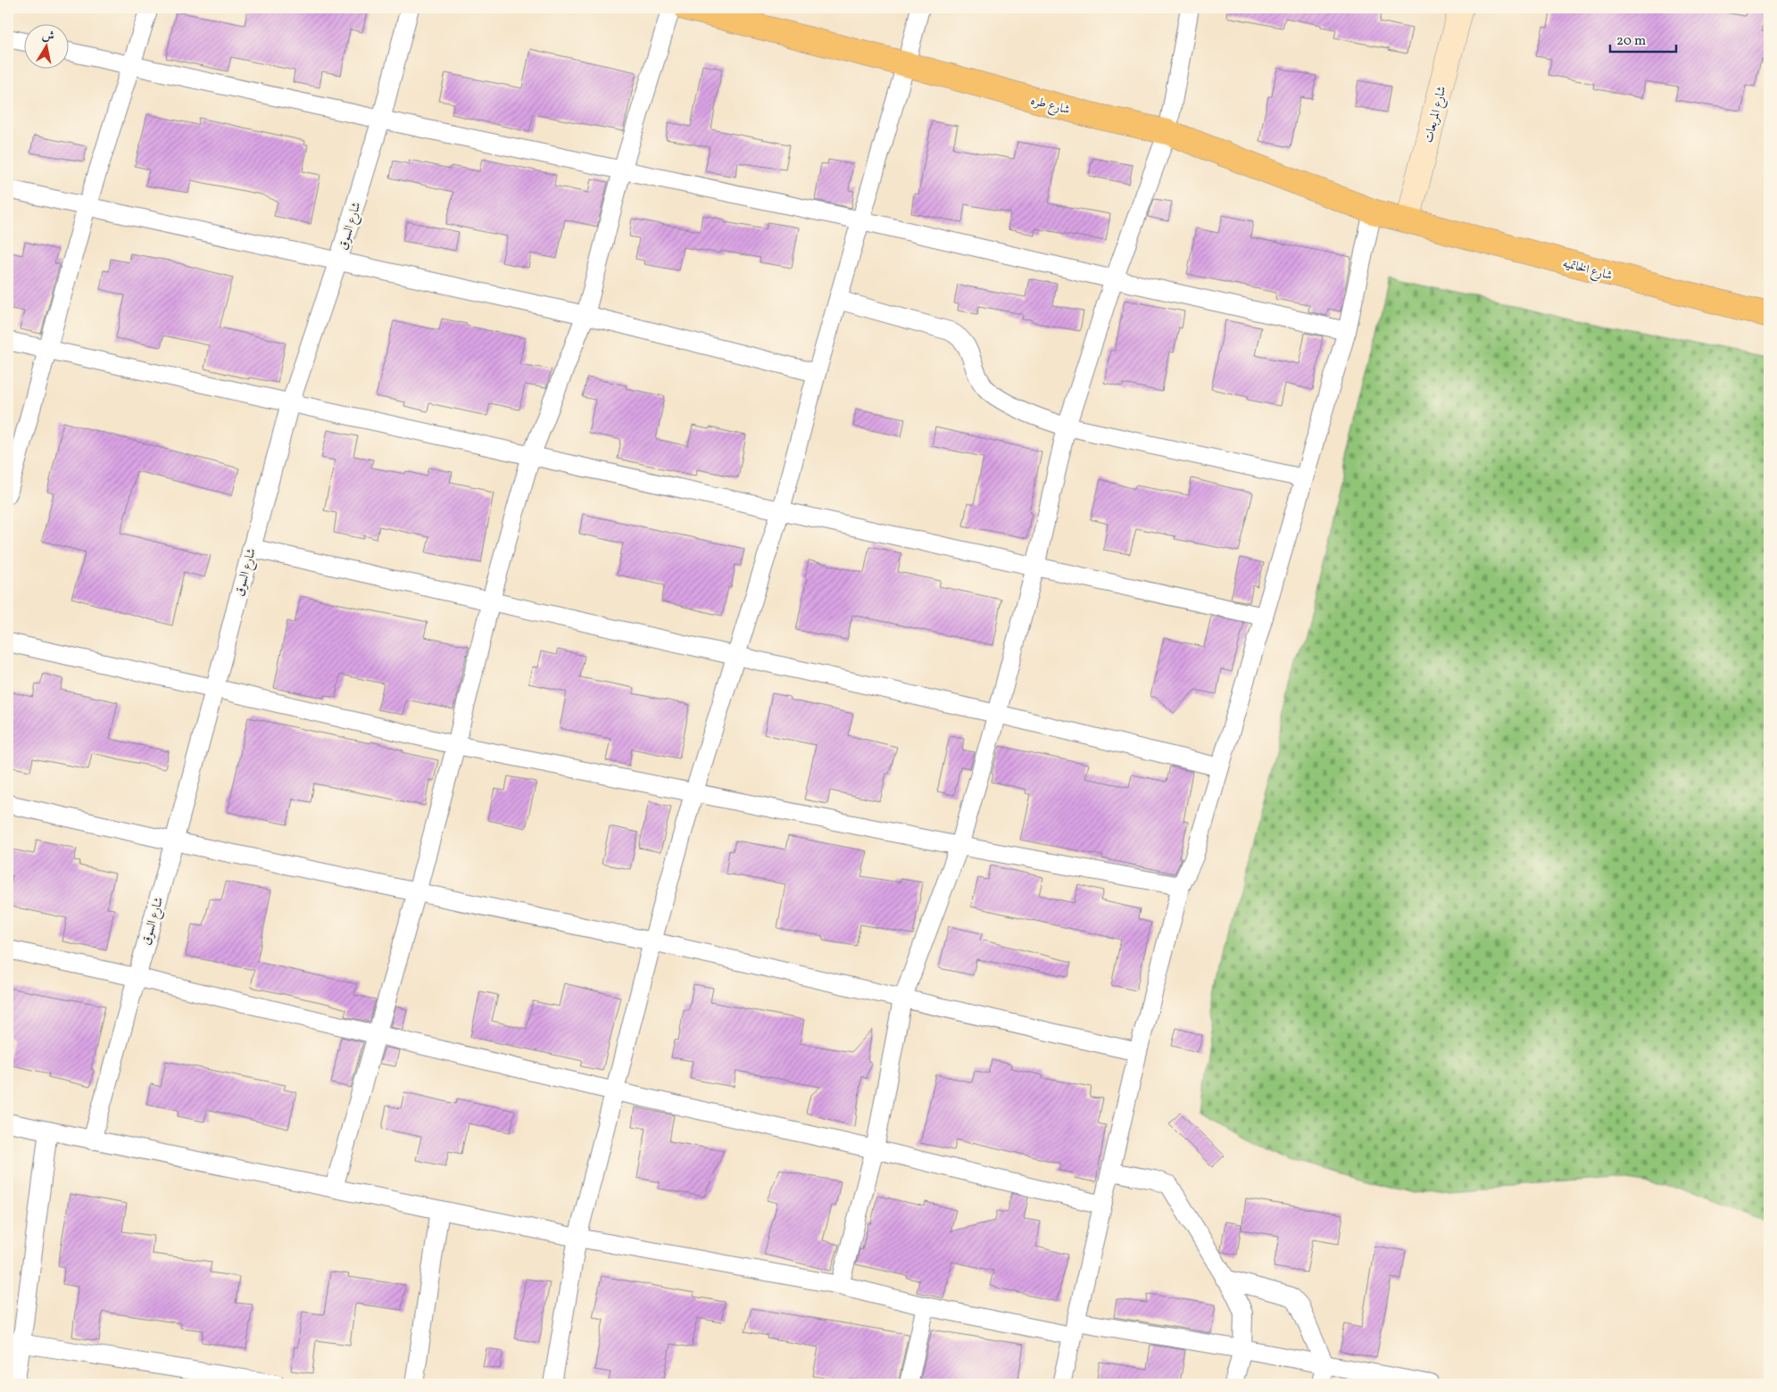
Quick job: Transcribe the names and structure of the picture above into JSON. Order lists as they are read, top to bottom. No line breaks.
{"streets":{"main road":["شارع طره","شارع الخاتميه"],"street":["شارع المربعات","شارع السوق"]},"crossings":[["شارع طره","شارع المربعات"],["شارع طره","شارع الخاتميه"],["شارع المربعات","شارع الخاتميه"]],"scale_bar":"20 m","north":"top"}
